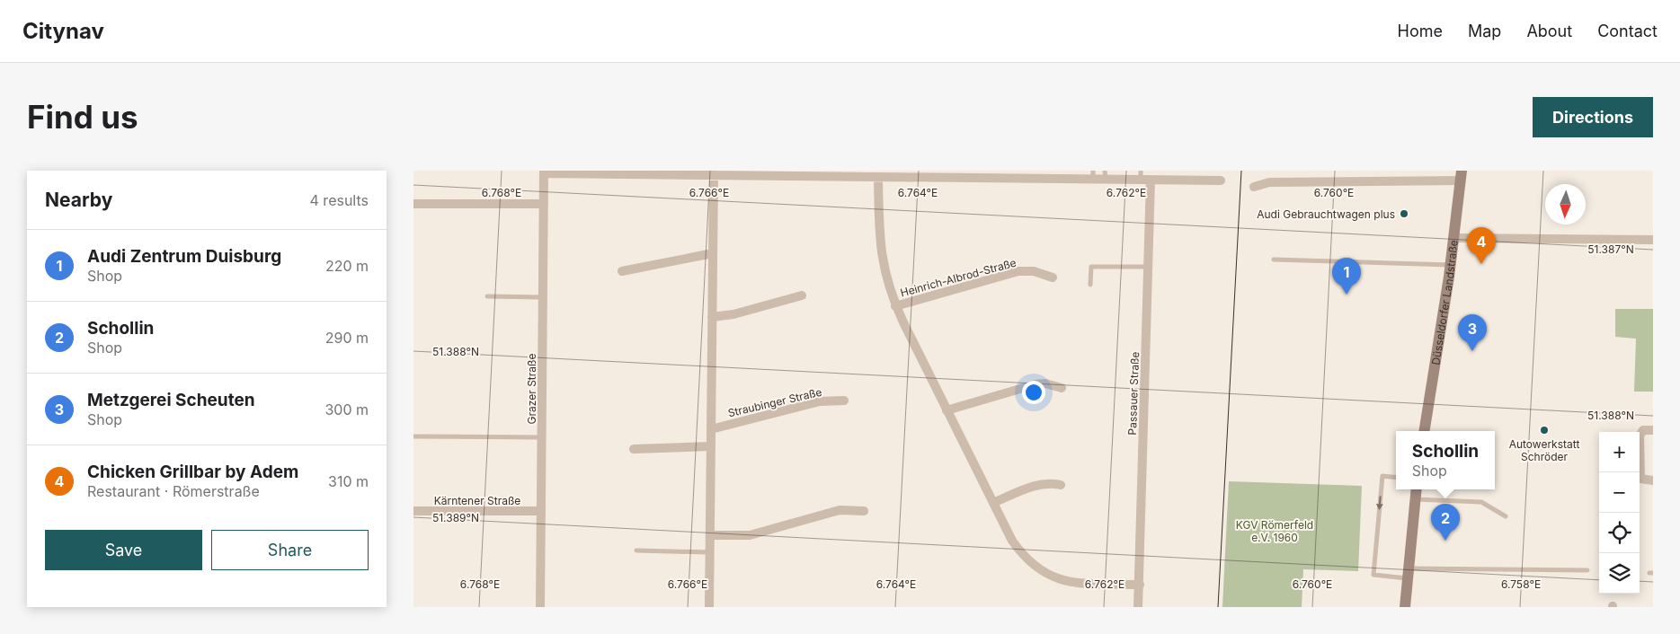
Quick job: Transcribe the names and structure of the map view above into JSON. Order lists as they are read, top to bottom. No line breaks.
{"streets":{"main road":["Düsseldorfer Landstraße"],"street":["Heinrich-Albrod-Straße","Grazer Straße","Passauer Straße","Straubinger Straße","Kärntener Straße"]},"crossings":[["Heinrich-Albrod-Straße","Passauer Straße"],["Grazer Straße","Kärntener Straße"]],"parks":["KGV Römerfeld e.V. 1960"],"places":["Audi Gebrauchtwagen plus","Autowerkstatt Schröder"],"north":"bottom","page":{"header":"Citynav","nav":["Home","Map","About","Contact"],"buttons":["Directions",["Save","Share"]],"title":"Find us","heading":["Nearby","4 results"],"pins":["4","1","3","2"],"list":[{"mark":"1","name":"Audi Zentrum Duisburg","note":"Shop","value":"220 m"},{"mark":"2","name":"Schollin","note":"Shop","value":"290 m"},{"mark":"3","name":"Metzgerei Scheuten","note":"Shop","value":"300 m"},{"mark":"4","name":"Chicken Grillbar by Adem","note":"Restaurant · Römerstraße","value":"310 m"}],"popup":["Schollin","Shop"],"map_buttons":["+","−"]},"coordinates":["6.768°E","6.766°E","6.764°E","6.762°E","6.760°E","51.387°N","51.388°N","51.389°N","6.758°E"]}
